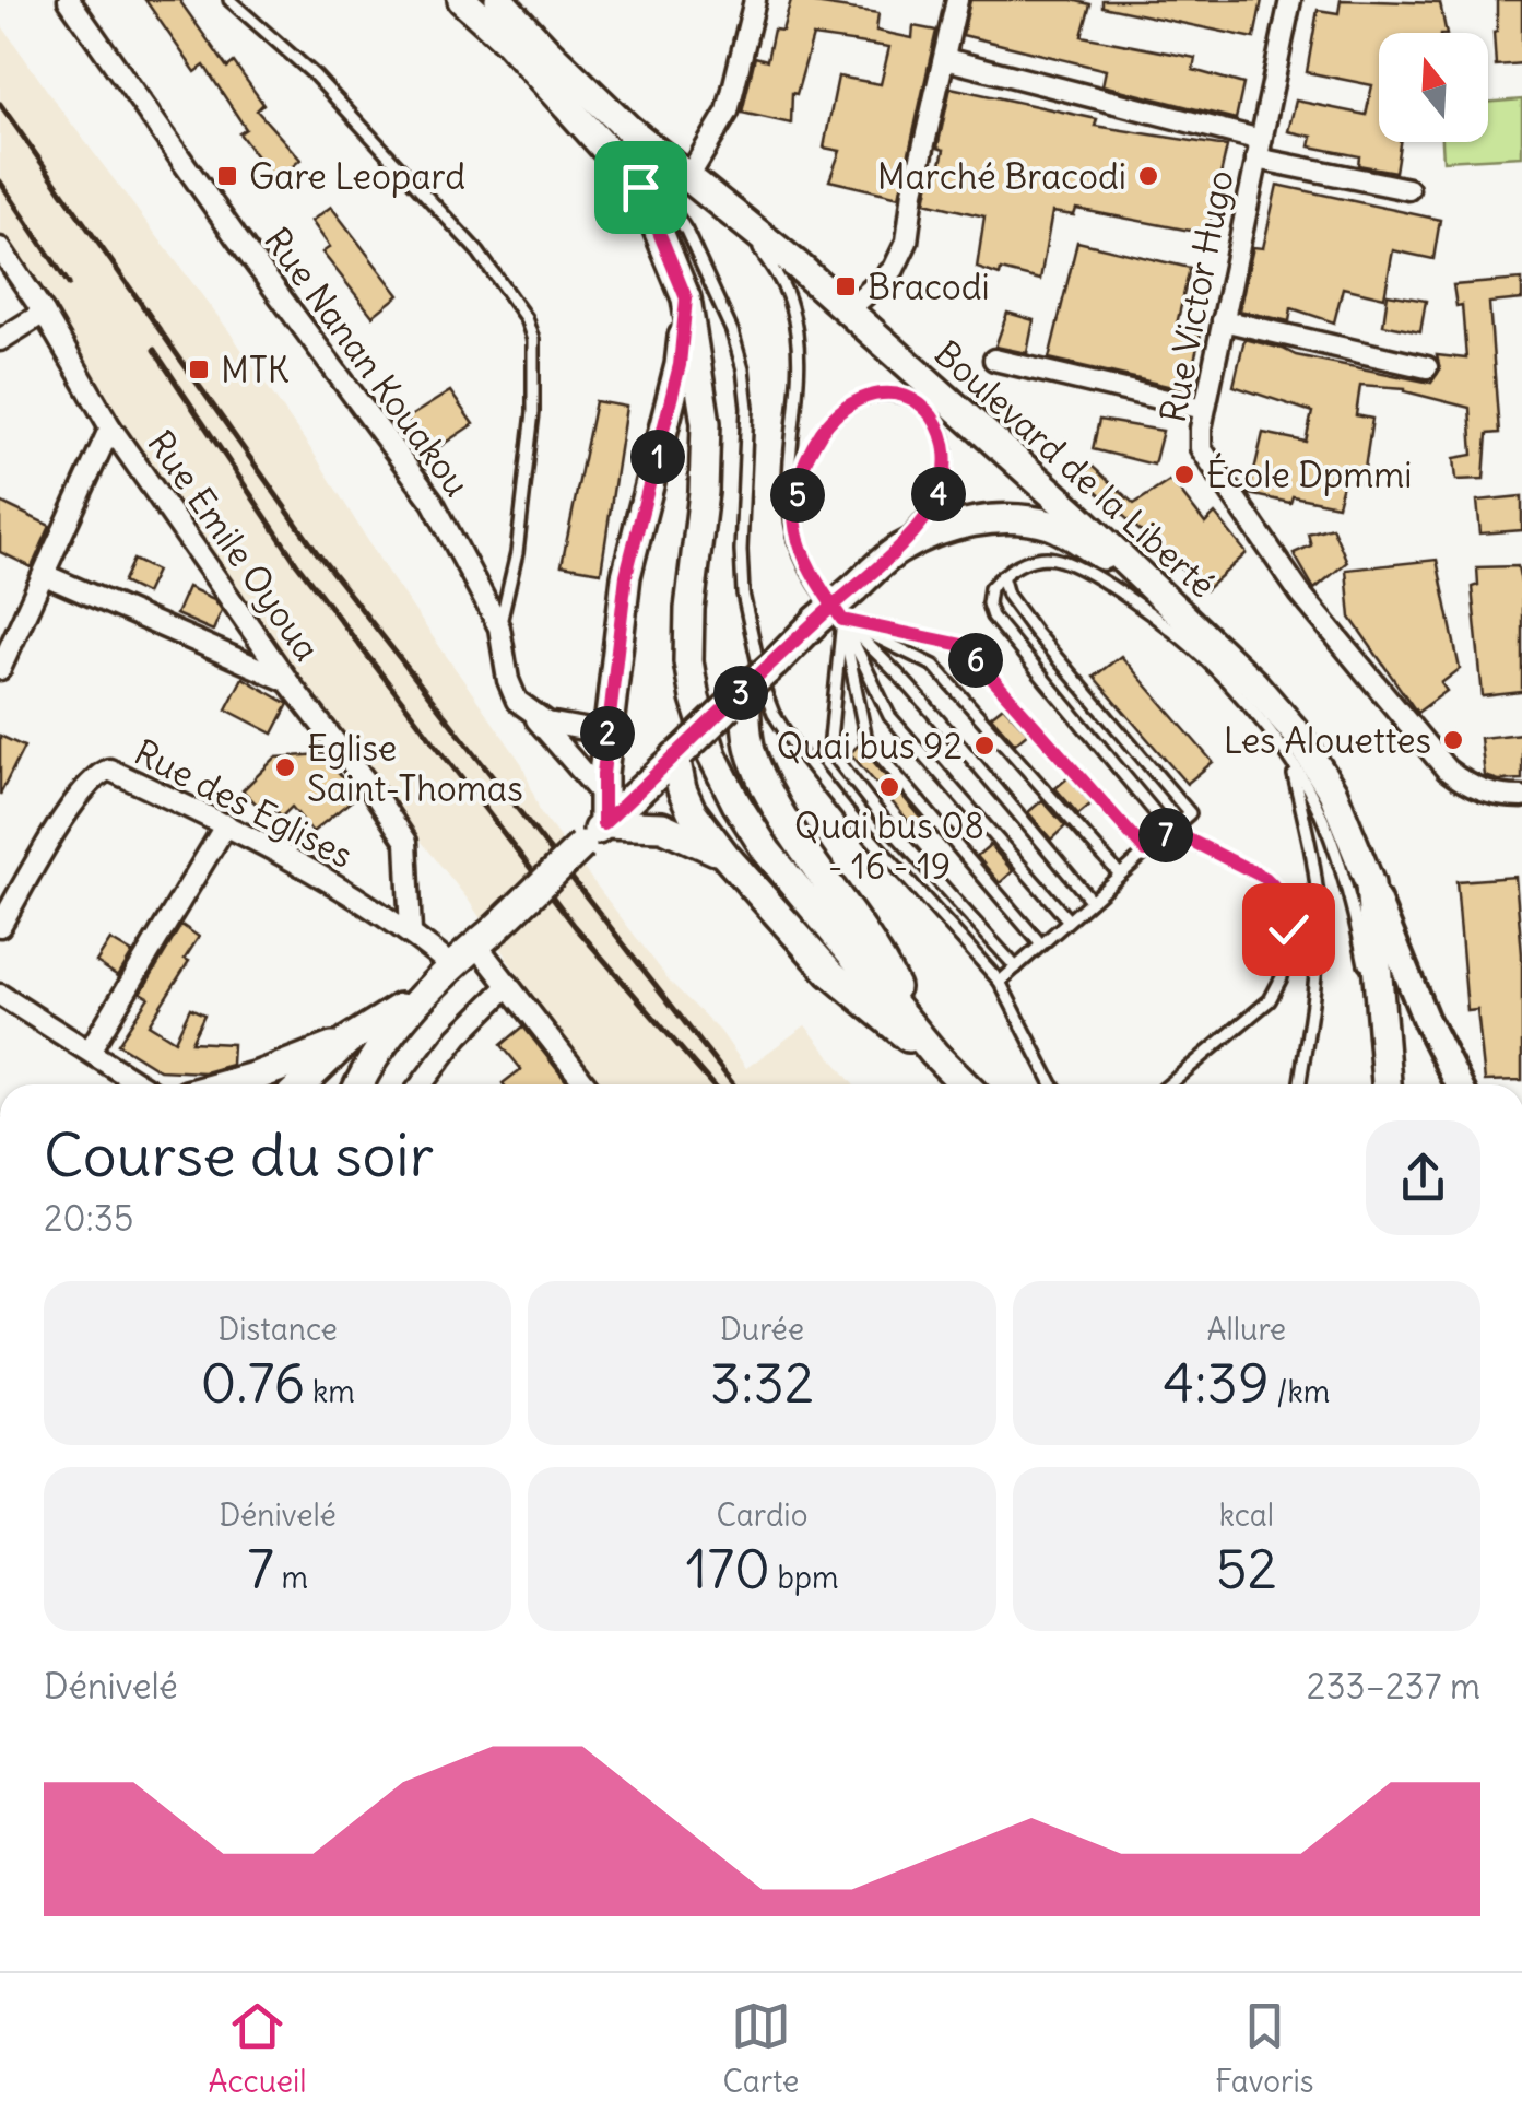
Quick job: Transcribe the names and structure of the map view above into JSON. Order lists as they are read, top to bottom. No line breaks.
{"streets":{"main road":["Boulevard de la Liberté"],"street":["Rue Victor Hugo","Rue Nanan Kouakou","Rue Emile Oyoua","Rue des Eglises"]},"crossings":[["Rue Emile Oyoua","Rue des Eglises"]],"places":{"transit":["Gare Leopard","Bracodi","MTK"],"other":["Marché Bracodi","École Dpmmi","Les Alouettes","Quai bus 92","Eglise Saint-Thomas","Quai bus 08 - 16 - 19"]},"north":"top","page":{"pins":["1","4","5","6","3","2","7"],"heading":["Course du soir","20:35"],"stats":[["Distance","0.76 km"],["Durée","3:32"],["Allure","4:39 /km"],["Dénivelé","7 m"],["Cardio","170 bpm"],["kcal","52"]],"chart":["Dénivelé","233–237 m"],"tabs":["Accueil","Carte","Favoris"]}}
